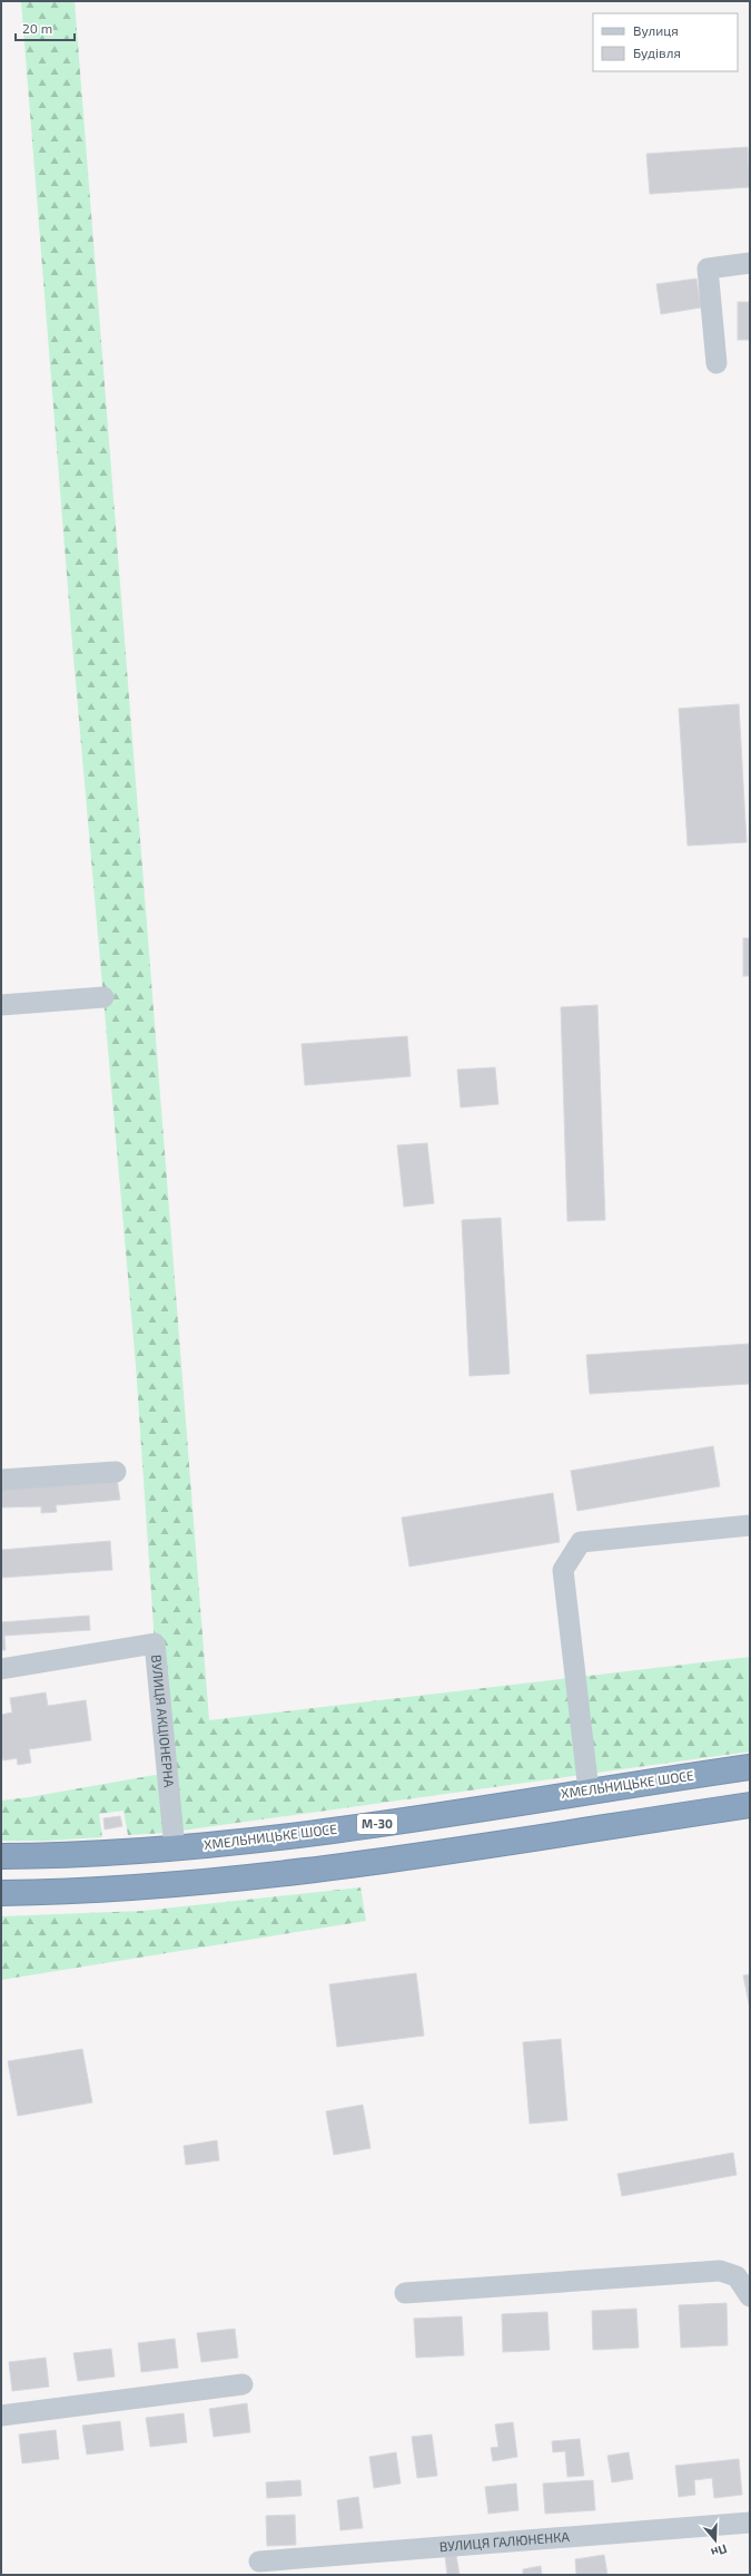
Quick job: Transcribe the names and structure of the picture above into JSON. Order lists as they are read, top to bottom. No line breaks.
{"streets":{"highway":["ХМЕЛЬНИЦЬКЕ ШОСЕ","М-30"],"street":["ВУЛИЦЯ АКЦІОНЕРНА","ВУЛИЦЯ ГАЛЮНЕНКА"]},"crossings":[["ВУЛИЦЯ АКЦІОНЕРНА","ХМЕЛЬНИЦЬКЕ ШОСЕ"]],"legend":["Вулиця","Будівля"],"scale_bar":"20 m","north":"bottom"}
